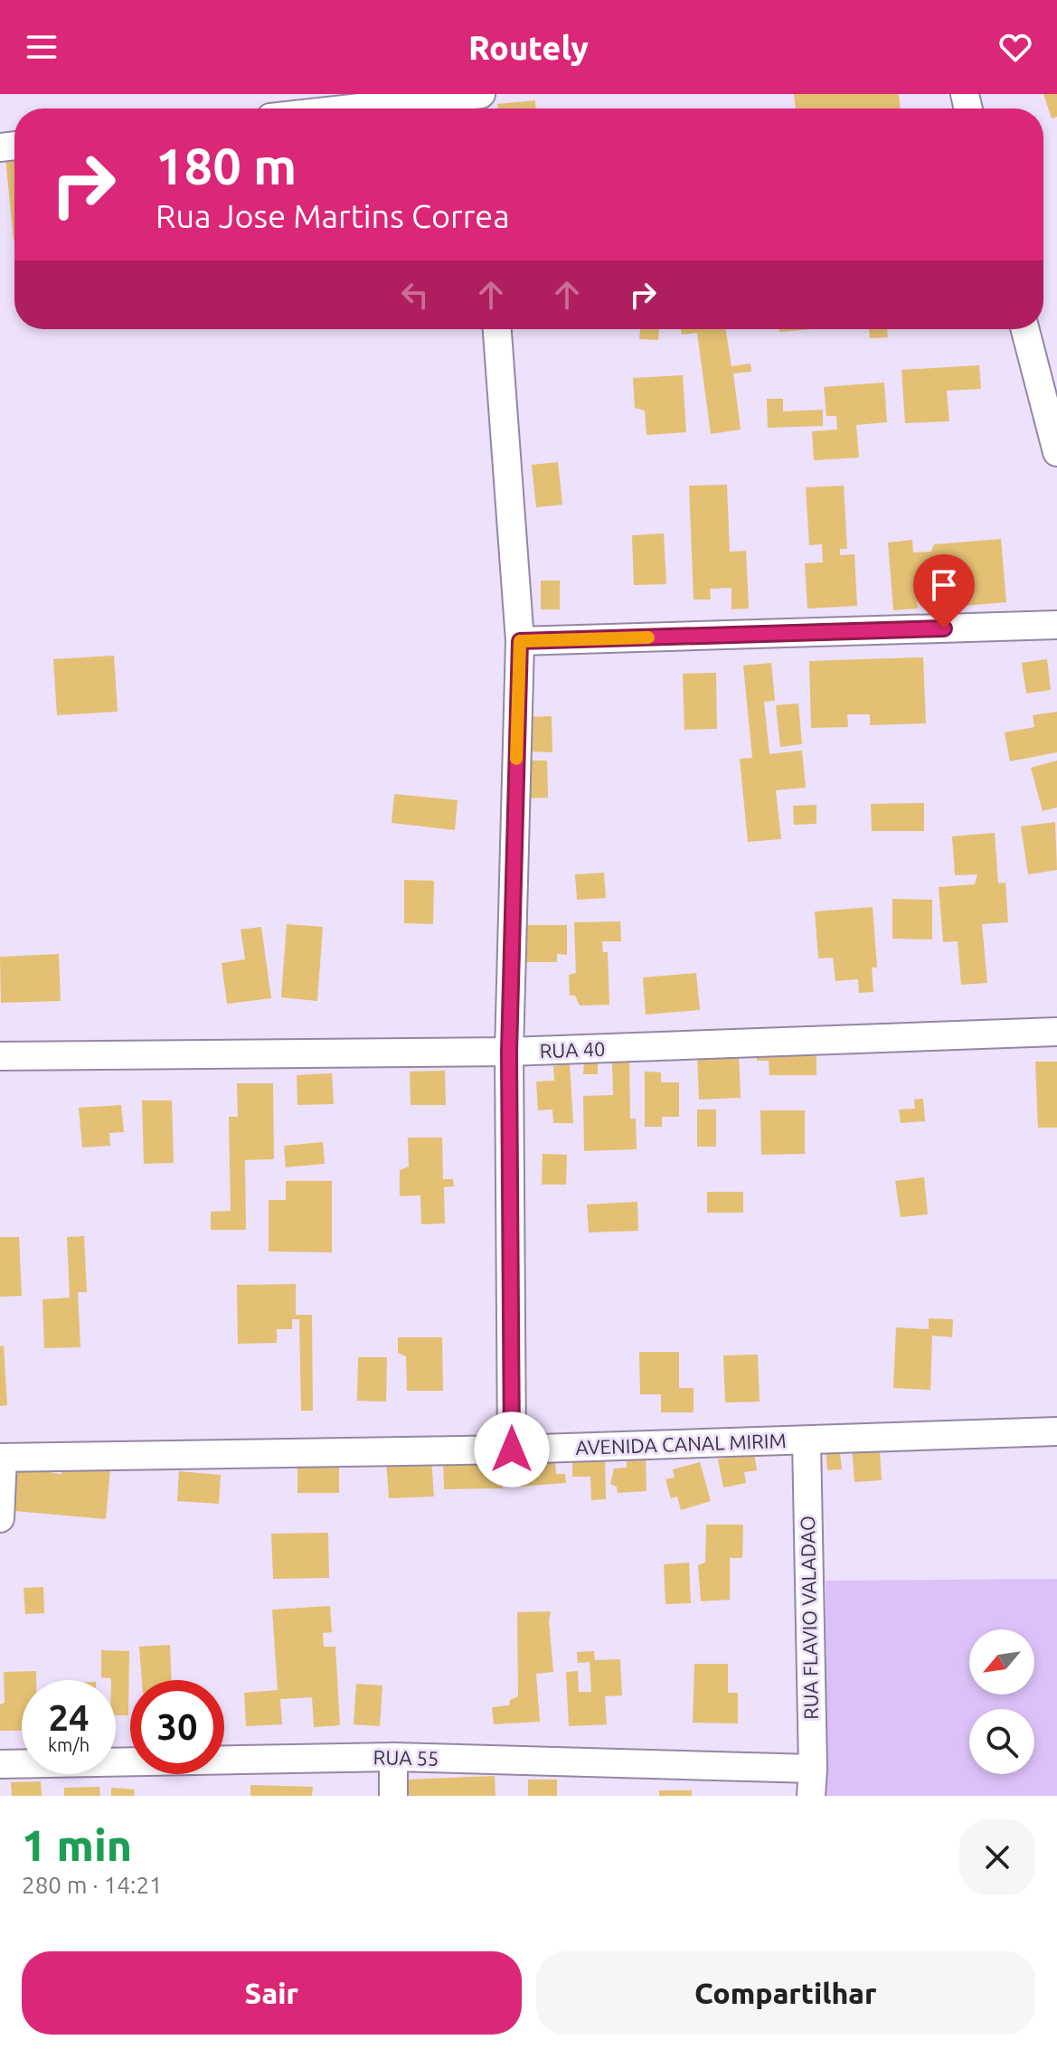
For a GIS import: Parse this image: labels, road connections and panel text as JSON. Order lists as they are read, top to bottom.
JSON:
{
  "streets": {
    "street": [
      "RUA 40",
      "AVENIDA CANAL MIRIM",
      "RUA FLAVIO VALADAO",
      "RUA 55"
    ]
  },
  "crossings": [
    ["AVENIDA CANAL MIRIM", "RUA FLAVIO VALADAO"],
    ["RUA FLAVIO VALADAO", "RUA 55"]
  ],
  "north": "bottom left",
  "page": {
    "header": "Routely",
    "turn": ["180 m", "Rua Jose Martins Correa"],
    "speed": "24 km/h",
    "limit": "30",
    "heading": ["1 min", "280 m · 14:21"],
    "buttons": ["Sair", "Compartilhar"]
  }
}
